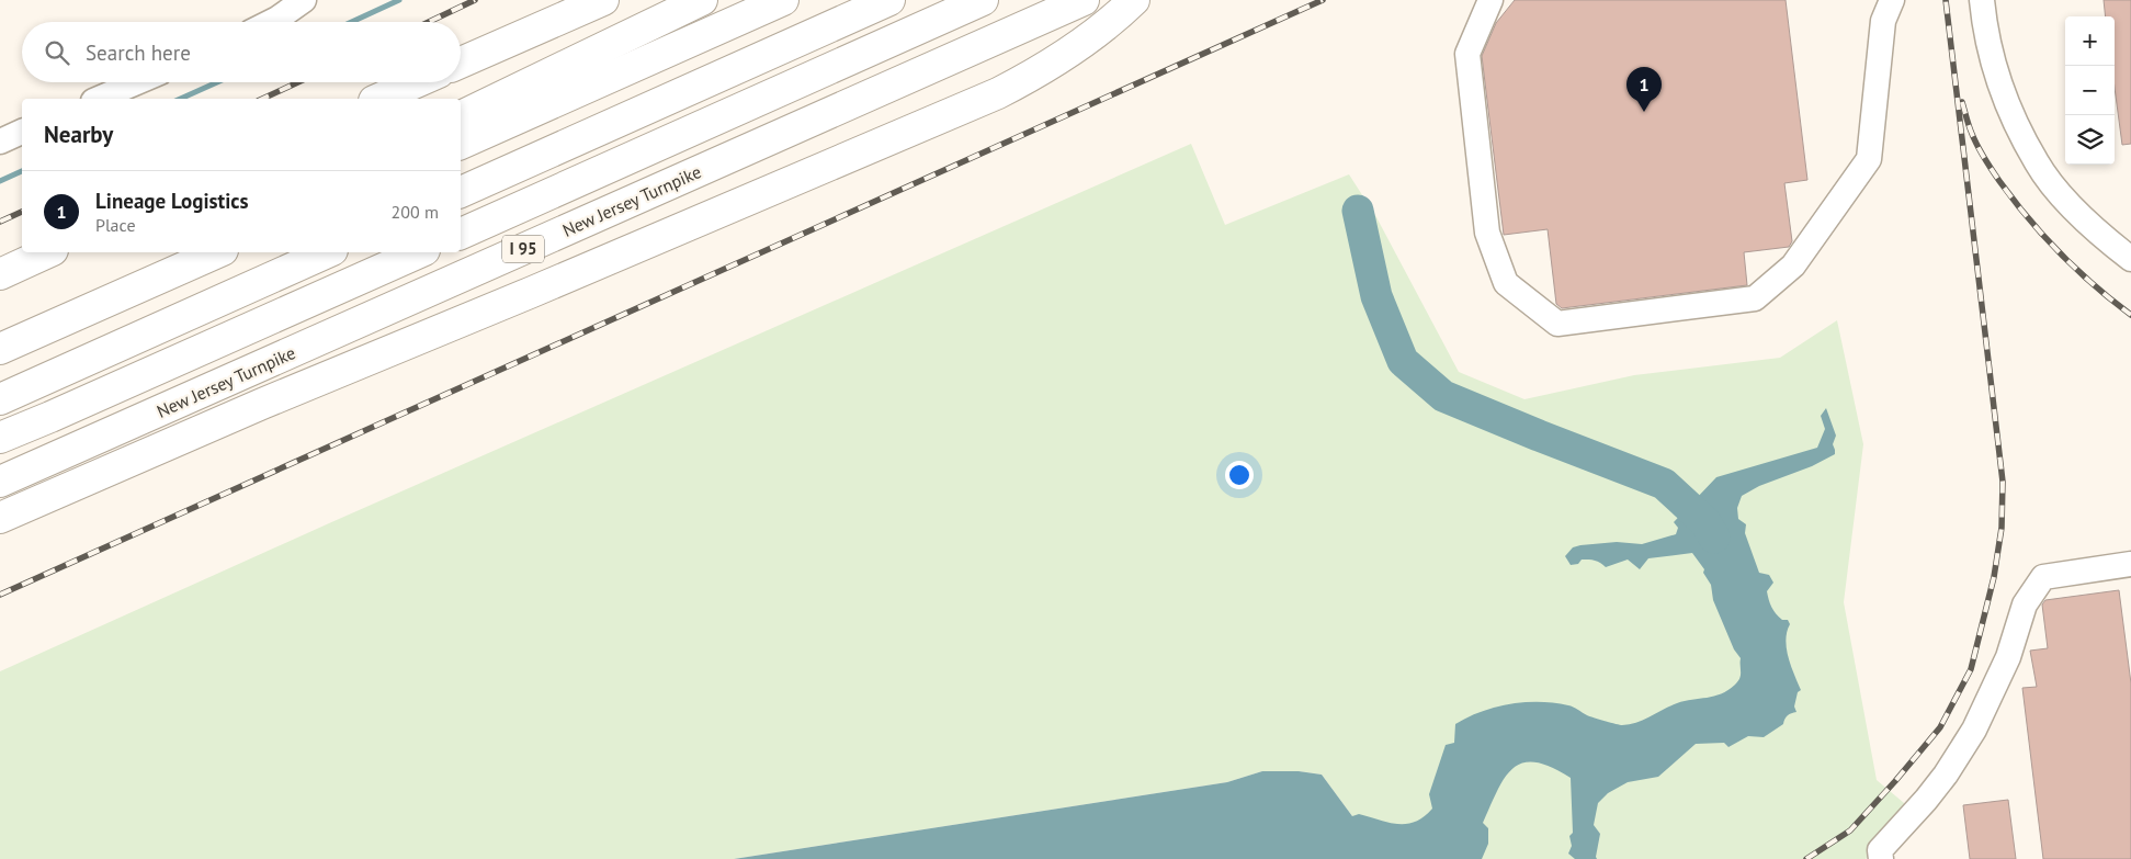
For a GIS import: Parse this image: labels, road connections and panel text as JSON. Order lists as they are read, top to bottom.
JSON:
{
  "streets": {
    "highway": ["New Jersey Turnpike", "I 95"]
  },
  "page": {
    "map_buttons": ["+", "−"],
    "search": "Search here",
    "pins": "1",
    "heading": "Nearby",
    "list": [
      {
        "mark": "1",
        "name": "Lineage Logistics",
        "note": "Place",
        "value": "200 m"
      }
    ]
  }
}
